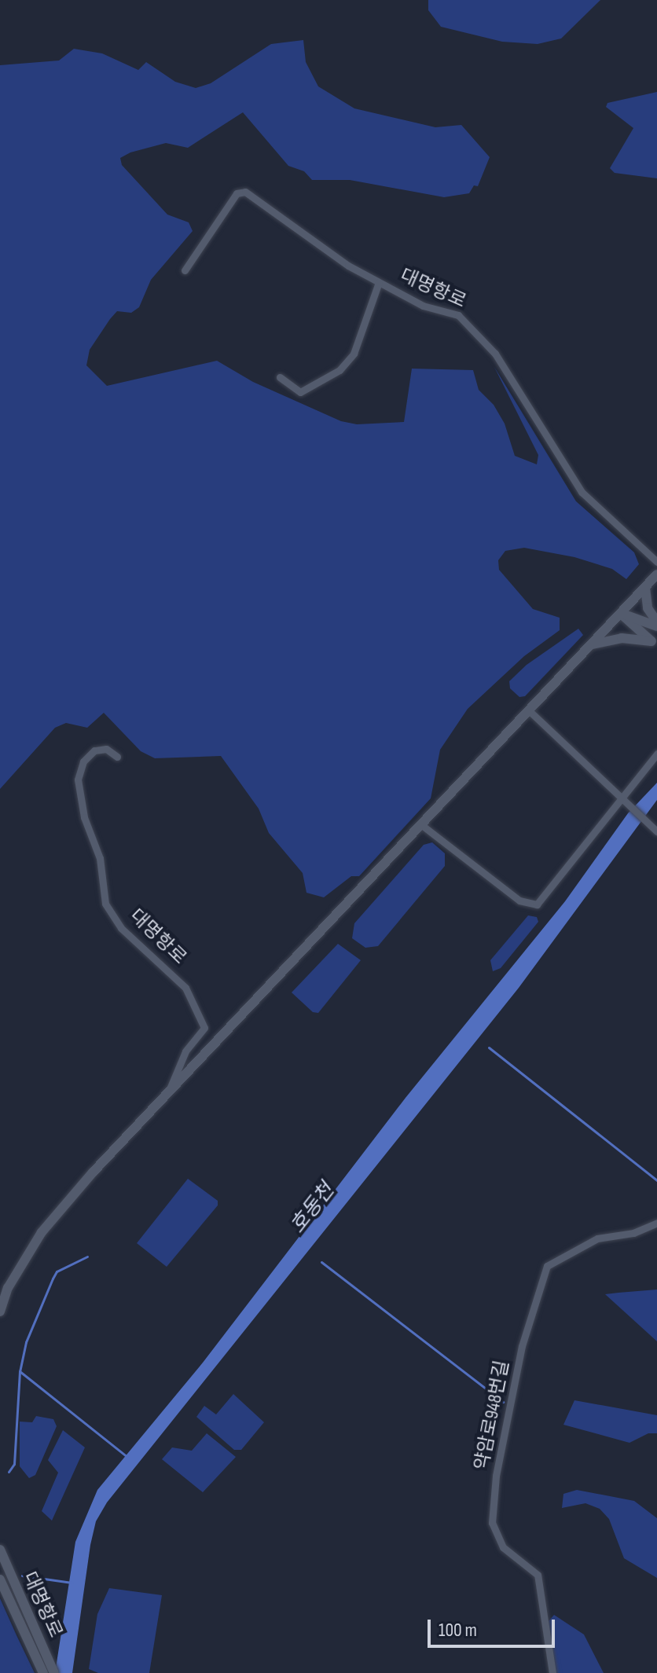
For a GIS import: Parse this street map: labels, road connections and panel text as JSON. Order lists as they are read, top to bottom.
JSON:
{
  "streets": {
    "main road": ["대명항로"],
    "street": ["약암로948번길"]
  },
  "water": ["호동천"],
  "scale_bar": "100 m"
}
